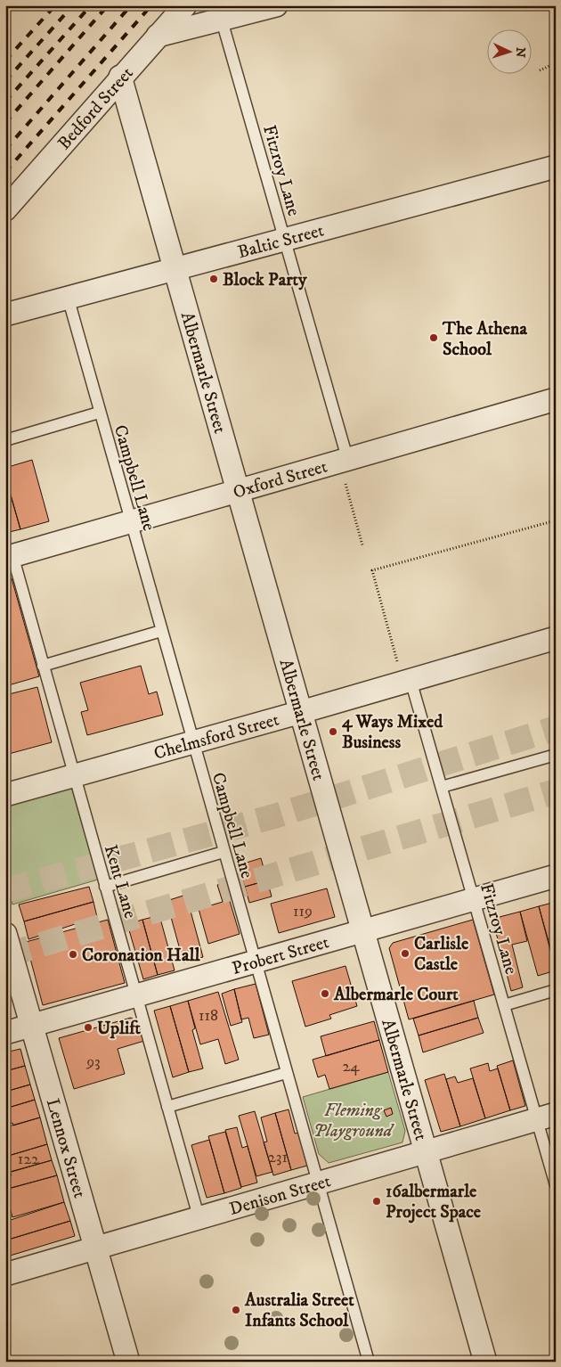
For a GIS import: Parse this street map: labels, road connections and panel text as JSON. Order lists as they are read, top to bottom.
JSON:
{
  "streets": {
    "street": [
      "Bedford Street",
      "Baltic Street",
      "Albermarle Street",
      "Oxford Street",
      "Chelmsford Street",
      "Probert Street",
      "Lennox Street",
      "Denison Street"
    ],
    "lane": ["Fitzroy Lane", "Campbell Lane", "Kent Lane"]
  },
  "crossings": [
    ["Bedford Street", "Albermarle Street"],
    ["Fitzroy Lane", "Baltic Street"],
    ["Fitzroy Lane", "Oxford Street"],
    ["Fitzroy Lane", "Chelmsford Street"],
    ["Fitzroy Lane", "Probert Street"],
    ["Fitzroy Lane", "Denison Street"],
    ["Baltic Street", "Albermarle Street"],
    ["Baltic Street", "Campbell Lane"],
    ["Albermarle Street", "Oxford Street"],
    ["Albermarle Street", "Chelmsford Street"],
    ["Albermarle Street", "Probert Street"],
    ["Albermarle Street", "Denison Street"],
    ["Oxford Street", "Campbell Lane"],
    ["Oxford Street", "Kent Lane"],
    ["Campbell Lane", "Chelmsford Street"],
    ["Campbell Lane", "Probert Street"],
    ["Campbell Lane", "Denison Street"],
    ["Chelmsford Street", "Kent Lane"],
    ["Kent Lane", "Probert Street"],
    ["Kent Lane", "Denison Street"],
    ["Probert Street", "Lennox Street"],
    ["Lennox Street", "Denison Street"]
  ],
  "parks": ["Fleming Playground"],
  "places": [
    "Block Party",
    "The Athena School",
    "4 Ways Mixed Business",
    "Carlisle Castle",
    "Coronation Hall",
    "Albermarle Court",
    "Uplift",
    "16albermarle Project Space",
    "Australia Street Infants School"
  ],
  "house_numbers": [
    "119",
    "118",
    "93",
    "24",
    "231",
    "122"
  ],
  "north": "right"
}
